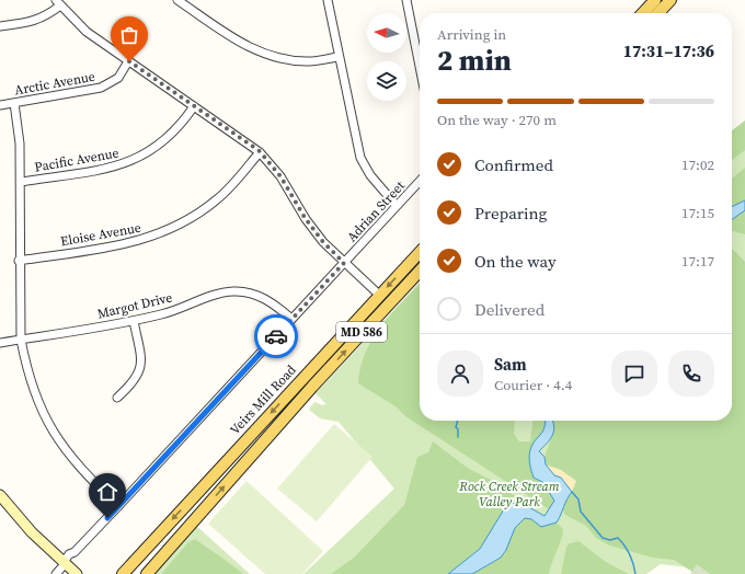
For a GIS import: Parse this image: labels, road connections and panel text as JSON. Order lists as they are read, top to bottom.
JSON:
{
  "streets": {
    "main road": ["MD 586", "Veirs Mill Road"],
    "street": [
      "Arctic Avenue",
      "Pacific Avenue",
      "Adrian Street",
      "Eloise Avenue",
      "Margot Drive"
    ]
  },
  "crossings": [
    ["Adrian Street", "Margot Drive"]
  ],
  "parks": ["Rock Creek Stream Valley Park"],
  "north": "left",
  "page": {
    "heading": ["2 min", "Arriving in", "17:31–17:36"],
    "panel": ["Sam", "Courier · 4.4"],
    "bar": "On the way · 270 m",
    "list": [
      ["Confirmed", "17:02"],
      ["Preparing", "17:15"],
      ["On the way", "17:17"],
      "Delivered"
    ]
  }
}
